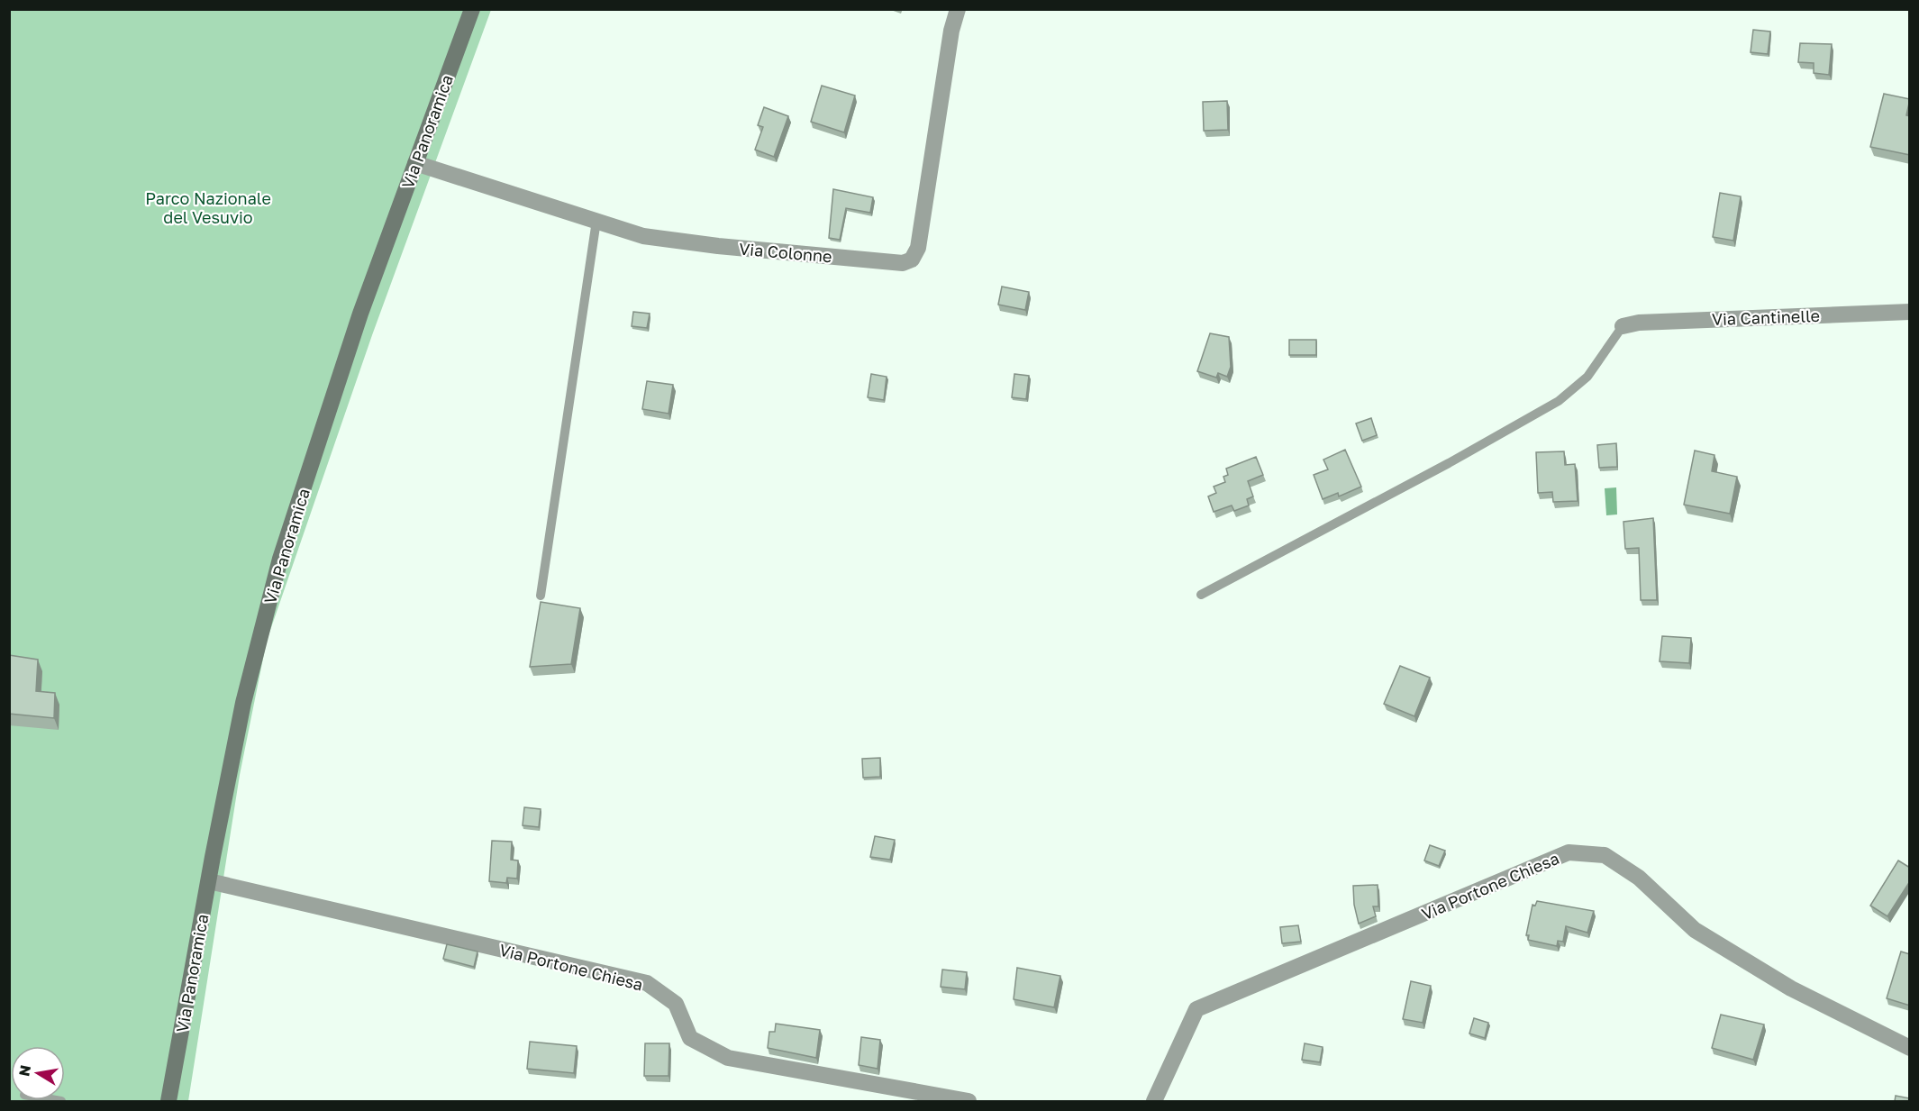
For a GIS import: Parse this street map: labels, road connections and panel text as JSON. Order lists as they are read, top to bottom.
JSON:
{
  "streets": {
    "street": [
      "Via Panoramica",
      "Via Colonne",
      "Via Cantinelle",
      "Via Portone Chiesa"
    ]
  },
  "crossings": [
    ["Via Panoramica", "Via Colonne"],
    ["Via Panoramica", "Via Portone Chiesa"]
  ],
  "parks": ["Parco Nazionale del Vesuvio"],
  "north": "left"
}
